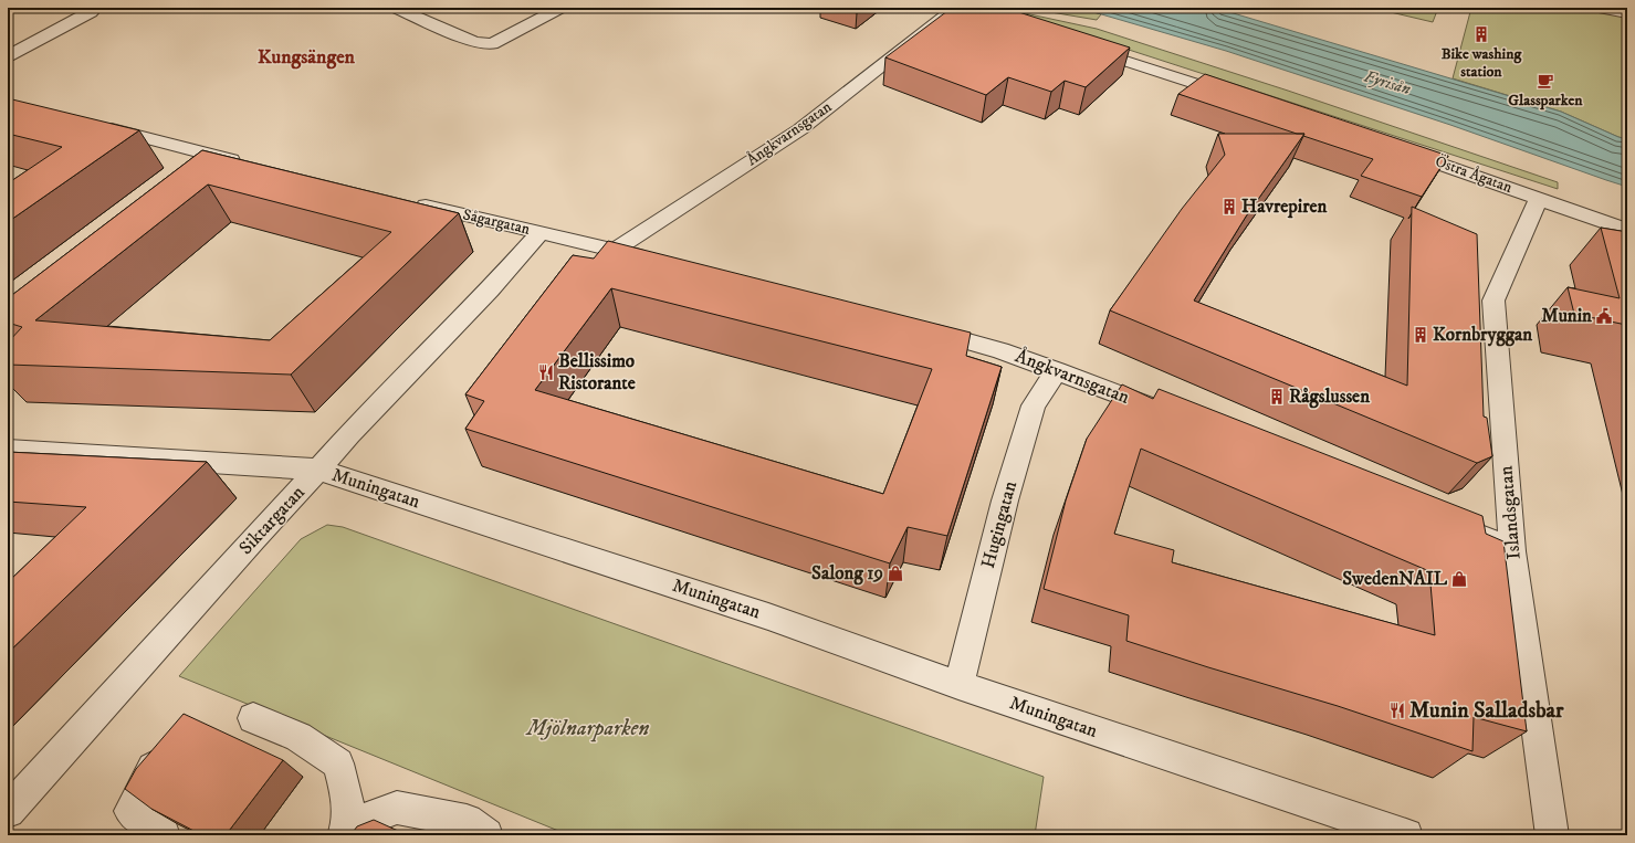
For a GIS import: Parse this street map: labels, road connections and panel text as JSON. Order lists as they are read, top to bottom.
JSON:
{
  "streets": {
    "street": [
      "Ångkvarnsgatan",
      "Östra Ågatan",
      "Sågargatan",
      "Muningatan",
      "Islandsgatan",
      "Siktargatan",
      "Hugingatan"
    ]
  },
  "crossings": [
    ["Ångkvarnsgatan", "Hugingatan"],
    ["Östra Ågatan", "Islandsgatan"],
    ["Sågargatan", "Siktargatan"],
    ["Muningatan", "Siktargatan"],
    ["Muningatan", "Hugingatan"]
  ],
  "districts": ["Kungsängen"],
  "water": ["Fyrisån"],
  "parks": ["Mjölnarparken"],
  "places": {
    "building": [
      "Bike washing station",
      "Havrepiren",
      "Kornbryggan",
      "Rågslussen"
    ],
    "cafe": ["Glassparken"],
    "public building": ["Munin"],
    "restaurant": ["Bellissimo Ristorante", "Munin Salladsbar"],
    "shop": ["Salong 19", "SwedenNAIL"]
  }
}
